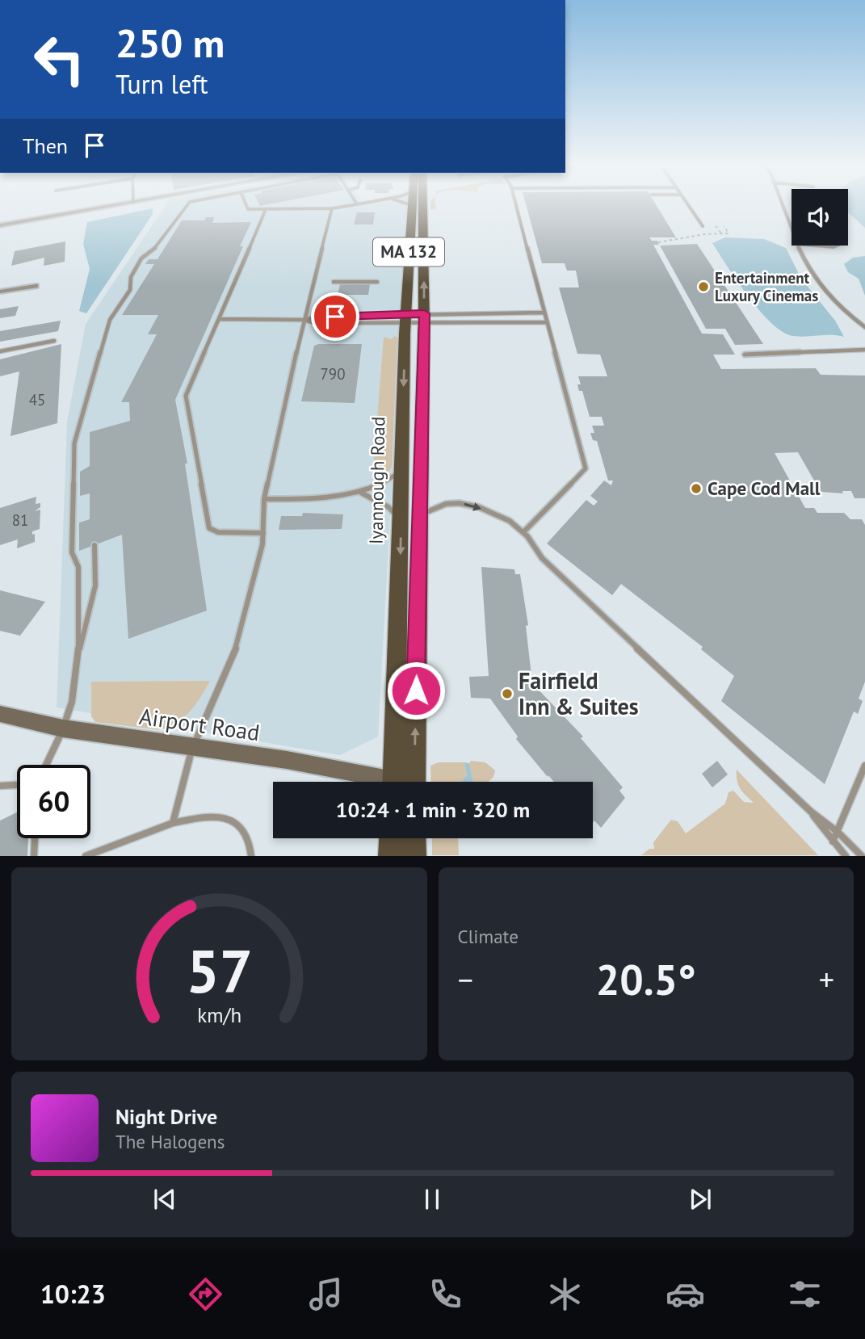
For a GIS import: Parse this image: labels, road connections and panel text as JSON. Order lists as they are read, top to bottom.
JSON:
{
  "streets": {
    "main road": ["MA 132", "Iyannough Road"],
    "street": ["Airport Road"]
  },
  "places": ["Entertainment Luxury Cinemas", "Cape Cod Mall", "Fairfield Inn & Suites"],
  "house_numbers": ["790", "45", "81"],
  "page": {
    "turn": ["250 m", "Turn left"],
    "then": "Then",
    "limit": "60",
    "trip": "10:24 · 1 min · 320 m",
    "tile": "Climate",
    "heat": ["−", "20.5°", "+"],
    "song": ["Night Drive", "The Halogens"],
    "tabs": "10:23",
    "gauge": ["57", "km/h"]
  }
}
